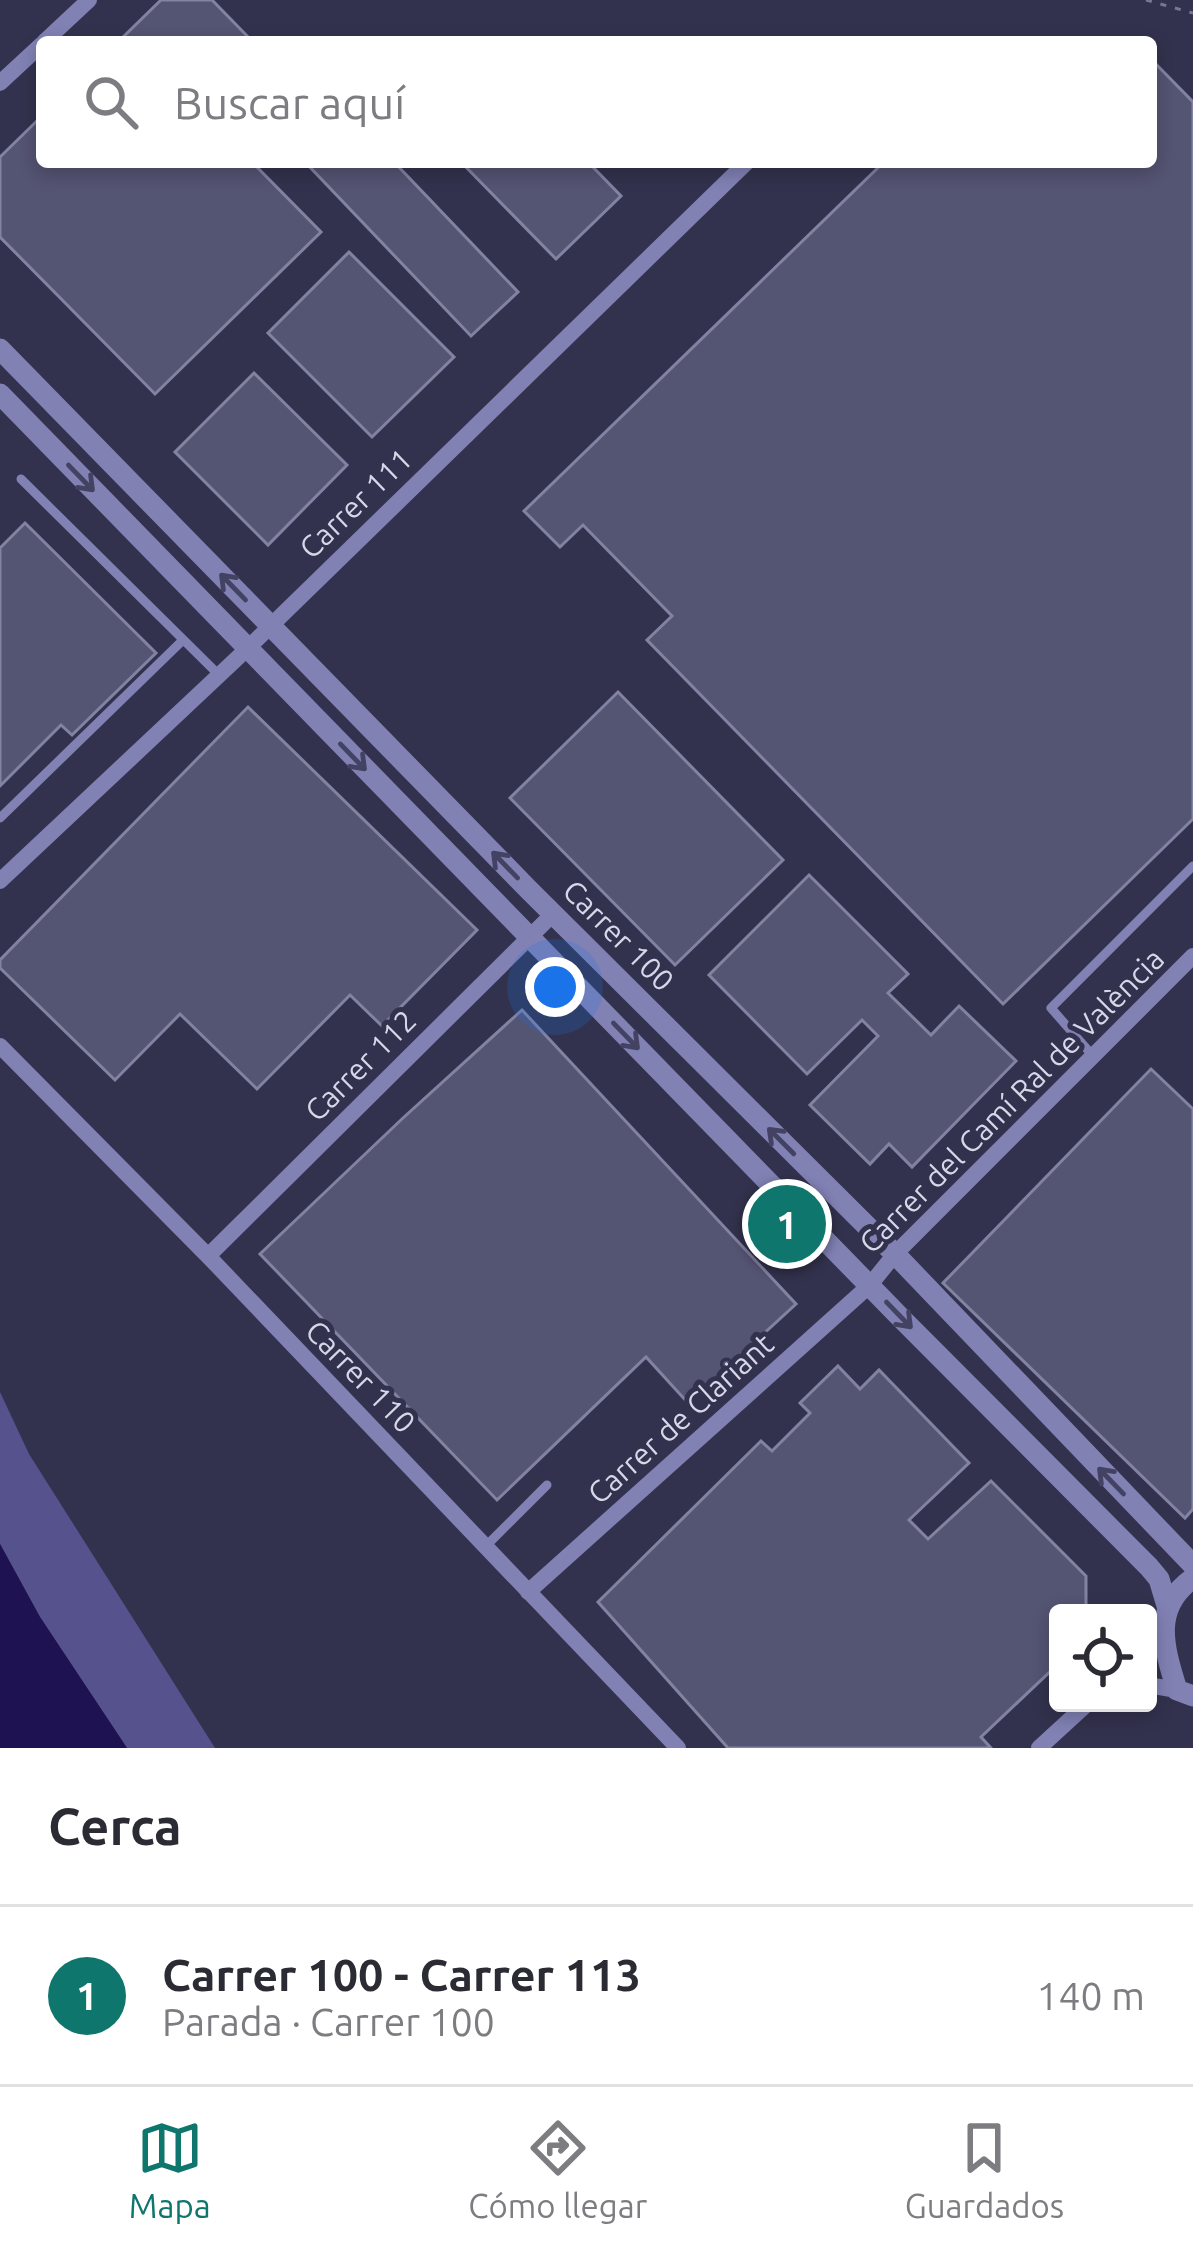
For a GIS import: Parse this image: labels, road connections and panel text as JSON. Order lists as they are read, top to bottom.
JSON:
{
  "streets": {
    "street": [
      "Carrer 111",
      "Carrer 100",
      "Carrer 112",
      "Carrer del Camí Ral de València",
      "Carrer 110",
      "Carrer de Clariant"
    ]
  },
  "crossings": [
    ["Carrer 111", "Carrer 100"],
    ["Carrer 100", "Carrer 112"],
    ["Carrer 100", "Carrer del Camí Ral de València"],
    ["Carrer 112", "Carrer 110"],
    ["Carrer del Camí Ral de València", "Carrer de Clariant"],
    ["Carrer 110", "Carrer de Clariant"]
  ],
  "page": {
    "search": "Buscar aquí",
    "pins": "1",
    "heading": "Cerca",
    "list": [
      {
        "mark": "1",
        "name": "Carrer 100 - Carrer 113",
        "note": "Parada · Carrer 100",
        "value": "140 m"
      }
    ],
    "nav": ["Mapa", "Cómo llegar", "Guardados"]
  }
}
